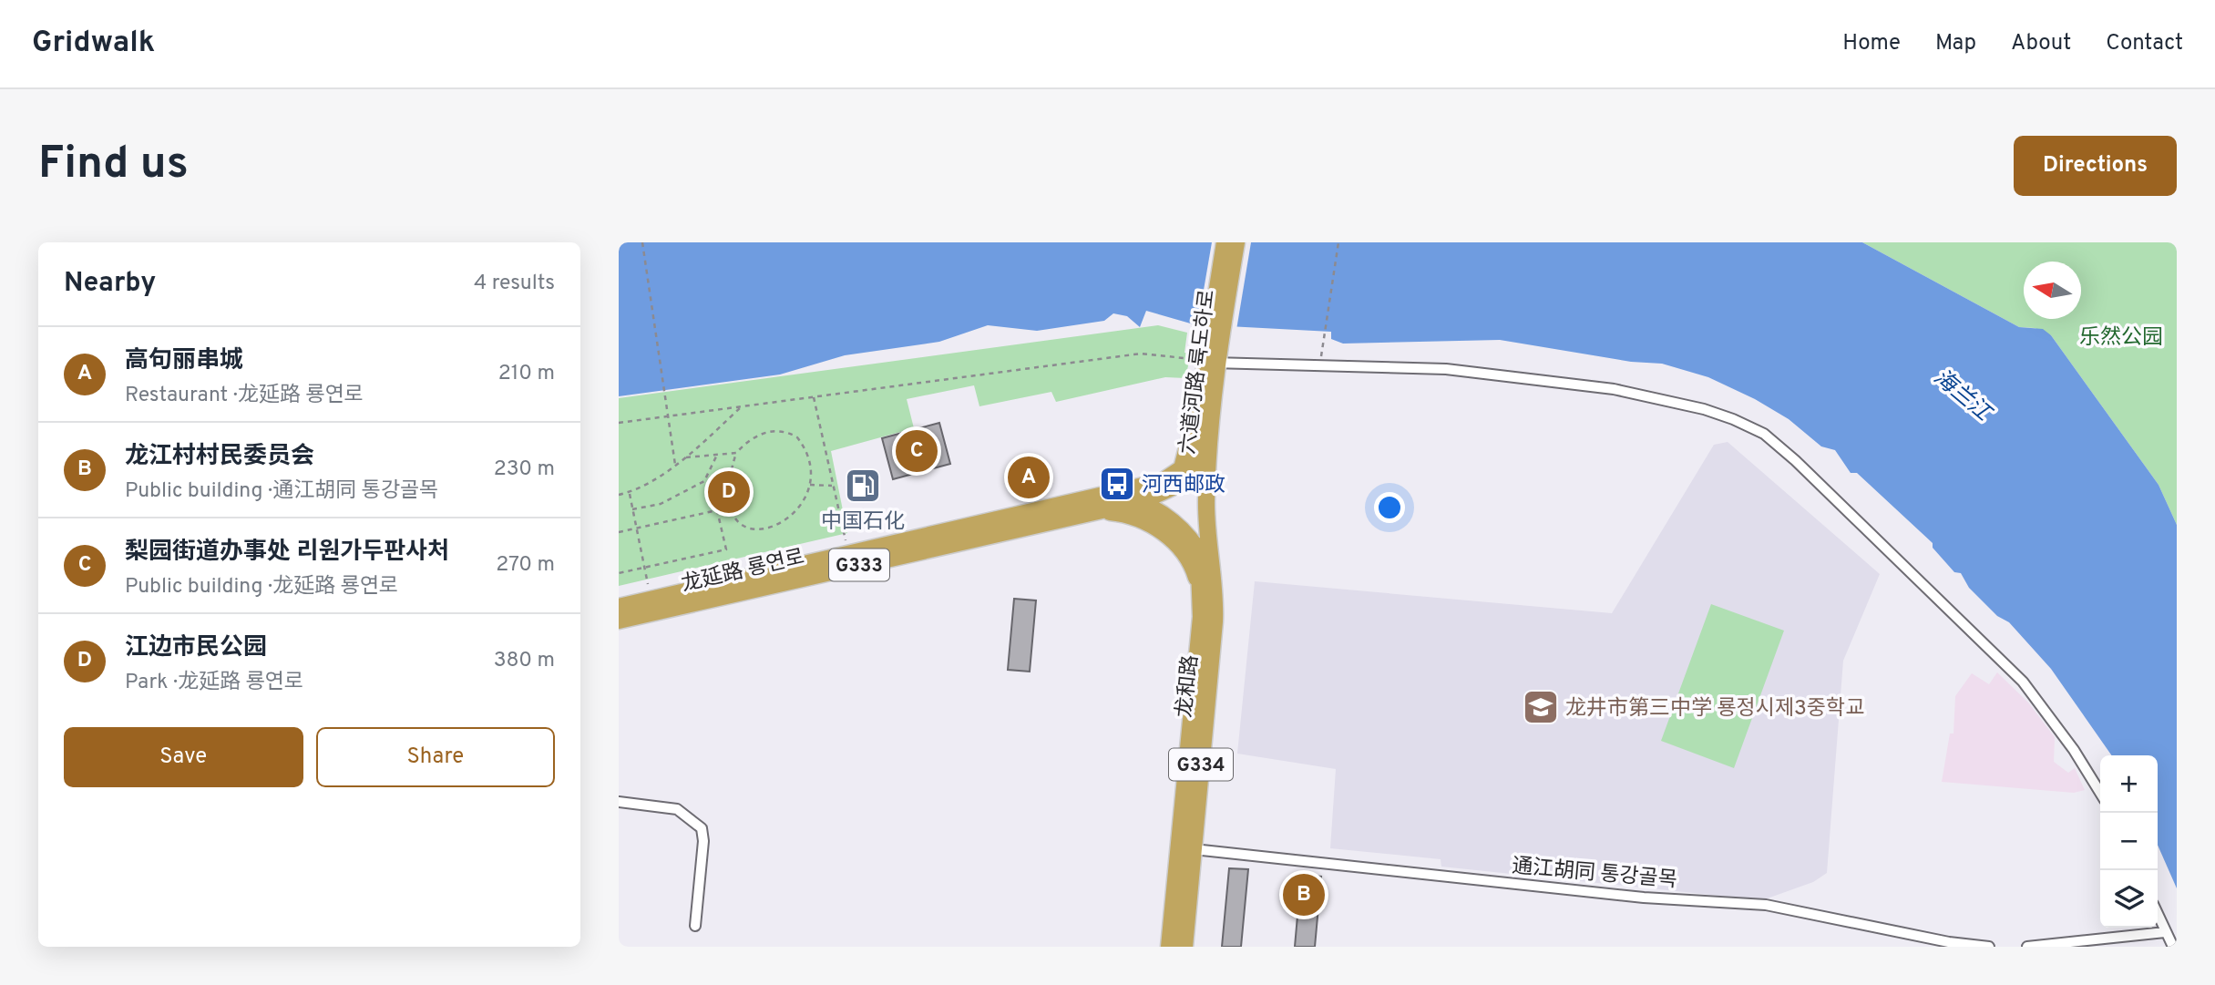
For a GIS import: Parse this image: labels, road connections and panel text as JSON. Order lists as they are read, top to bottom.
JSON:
{
  "streets": {
    "highway": [
      "六道河路 륙도하로",
      "G333",
      "龙延路 룡연로",
      "龙和路",
      "G334"
    ],
    "street": ["通江胡同 통강골목"]
  },
  "crossings": [
    ["六道河路 륙도하로", "龙延路 룡연로"],
    ["六道河路 륙도하로", "龙和路"],
    ["龙延路 룡연로", "龙和路"],
    ["龙和路", "通江胡同 통강골목"]
  ],
  "water": ["海兰江"],
  "parks": ["乐然公园"],
  "places": {
    "bus stop": ["河西邮政"],
    "fuel station": ["中国石化"],
    "school or university": ["龙井市第三中学 룡정시제3중학교"]
  },
  "north": "left",
  "page": {
    "header": "Gridwalk",
    "nav": [
      "Home",
      "Map",
      "About",
      "Contact"
    ],
    "buttons": [
      "Directions",
      ["Save", "Share"]
    ],
    "title": "Find us",
    "heading": ["Nearby", "4 results"],
    "list": [
      {
        "mark": "A",
        "name": "高句丽串城",
        "note": "Restaurant · 龙延路 룡연로",
        "value": "210 m"
      },
      {
        "mark": "B",
        "name": "龙江村村民委员会",
        "note": "Public building · 通江胡同 통강골목",
        "value": "230 m"
      },
      {
        "mark": "C",
        "name": "梨园街道办事处 리원가두판사처",
        "note": "Public building · 龙延路 룡연로",
        "value": "270 m"
      },
      {
        "mark": "D",
        "name": "江边市民公园",
        "note": "Park · 龙延路 룡연로",
        "value": "380 m"
      }
    ],
    "pins": [
      "C",
      "A",
      "D",
      "B"
    ],
    "map_buttons": ["+", "−"]
  }
}
